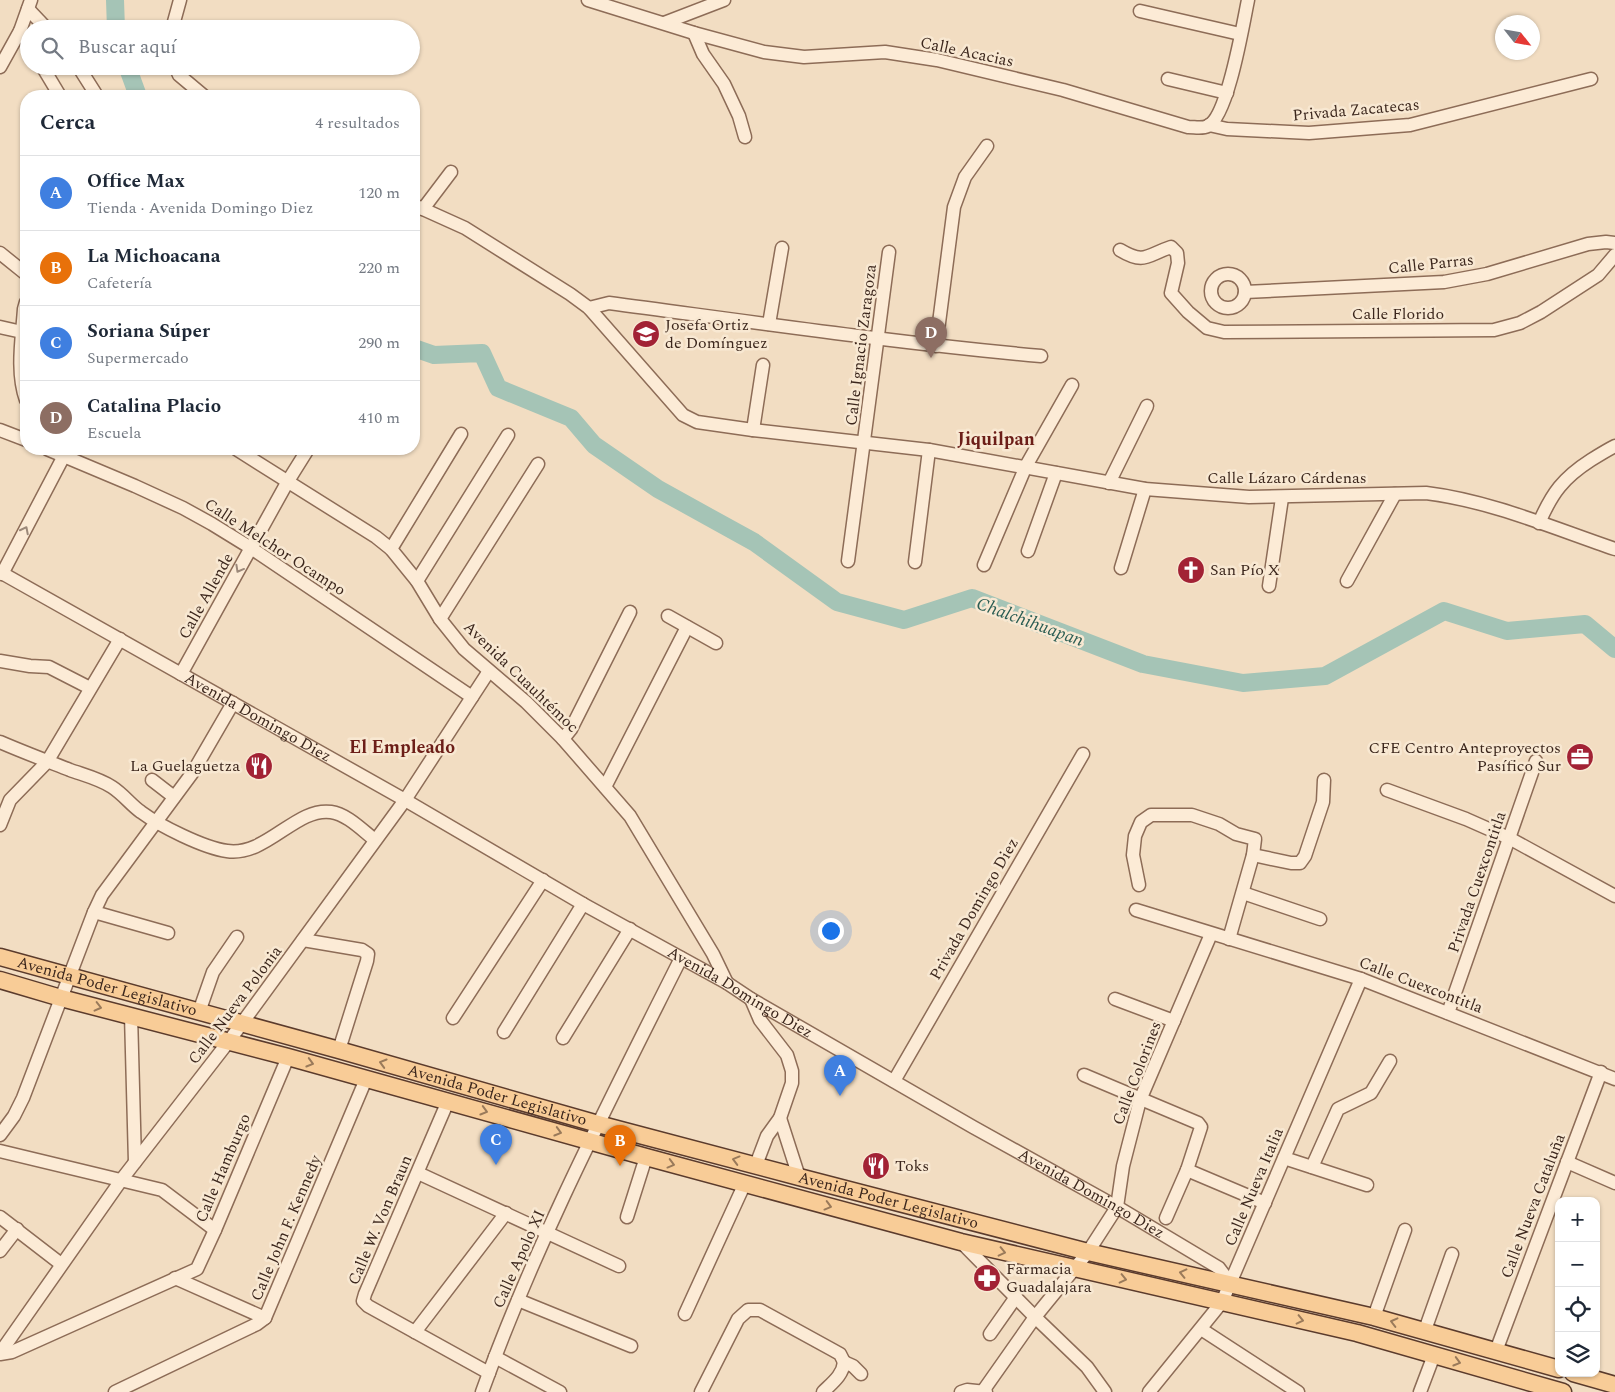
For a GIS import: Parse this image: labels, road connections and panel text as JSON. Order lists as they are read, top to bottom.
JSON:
{
  "streets": {
    "main road": ["Avenida Poder Legislativo"],
    "street": [
      "Calle Acacias",
      "Privada Zacatecas",
      "Calle Parras",
      "Calle Florido",
      "Calle Ignacio Zaragoza",
      "Calle Lázaro Cárdenas",
      "Calle Melchor Ocampo",
      "Calle Allende",
      "Avenida Cuauhtémoc",
      "Avenida Domingo Diez",
      "Privada Cuexcontitla",
      "Privada Domingo Diez",
      "Calle Cuexcontitla",
      "Calle Nueva Polonia",
      "Calle Colorines",
      "Calle Hamburgo",
      "Calle Nueva Italia",
      "Calle Nueva Cataluña",
      "Calle W. Von Braun",
      "Calle John F. Kennedy",
      "Calle Apolo XI"
    ]
  },
  "crossings": [
    ["Calle Acacias", "Privada Zacatecas"],
    ["Calle Ignacio Zaragoza", "Calle Lázaro Cárdenas"],
    ["Calle Melchor Ocampo", "Calle Allende"],
    ["Calle Melchor Ocampo", "Calle Nueva Polonia"],
    ["Calle Allende", "Avenida Cuauhtémoc"],
    ["Calle Allende", "Avenida Domingo Diez"],
    ["Avenida Cuauhtémoc", "Avenida Domingo Diez"],
    ["Avenida Cuauhtémoc", "Calle Nueva Polonia"],
    ["Avenida Domingo Diez", "Privada Domingo Diez"],
    ["Avenida Domingo Diez", "Avenida Poder Legislativo"],
    ["Avenida Domingo Diez", "Calle Nueva Polonia"],
    ["Avenida Domingo Diez", "Calle Colorines"],
    ["Avenida Domingo Diez", "Calle Nueva Italia"],
    ["Avenida Domingo Diez", "Calle Apolo XI"],
    ["Privada Cuexcontitla", "Calle Cuexcontitla"],
    ["Calle Cuexcontitla", "Calle Colorines"],
    ["Calle Cuexcontitla", "Calle Nueva Italia"],
    ["Calle Cuexcontitla", "Calle Nueva Cataluña"],
    ["Avenida Poder Legislativo", "Calle Nueva Polonia"],
    ["Avenida Poder Legislativo", "Calle Colorines"],
    ["Avenida Poder Legislativo", "Calle Hamburgo"],
    ["Avenida Poder Legislativo", "Calle Nueva Italia"],
    ["Avenida Poder Legislativo", "Calle W. Von Braun"],
    ["Avenida Poder Legislativo", "Calle John F. Kennedy"],
    ["Avenida Poder Legislativo", "Calle Apolo XI"],
    ["Calle Nueva Polonia", "Calle Hamburgo"],
    ["Calle W. Von Braun", "Calle Apolo XI"]
  ],
  "one_way": ["Calle Allende"],
  "districts": ["Jiquilpan", "El Empleado"],
  "water": ["Chalchihuapan"],
  "places": {
    "school or university": ["Josefa Ortiz de Domínguez"],
    "church": ["San Pío X"],
    "office": ["CFE Centro Anteproyectos Pasífico Sur"],
    "restaurant": ["La Guelaguetza", "Toks"],
    "pharmacy": ["Farmacia Guadalajara"]
  },
  "north": "bottom right",
  "page": {
    "search": "Buscar aquí",
    "heading": ["Cerca", "4 resultados"],
    "list": [
      {
        "mark": "A",
        "name": "Office Max",
        "note": "Tienda · Avenida Domingo Diez",
        "value": "120 m"
      },
      {
        "mark": "B",
        "name": "La Michoacana",
        "note": "Cafetería",
        "value": "220 m"
      },
      {
        "mark": "C",
        "name": "Soriana Súper",
        "note": "Supermercado",
        "value": "290 m"
      },
      {
        "mark": "D",
        "name": "Catalina Placio",
        "note": "Escuela",
        "value": "410 m"
      }
    ],
    "pins": [
      "D",
      "A",
      "C",
      "B"
    ],
    "map_buttons": ["+", "−"]
  }
}
